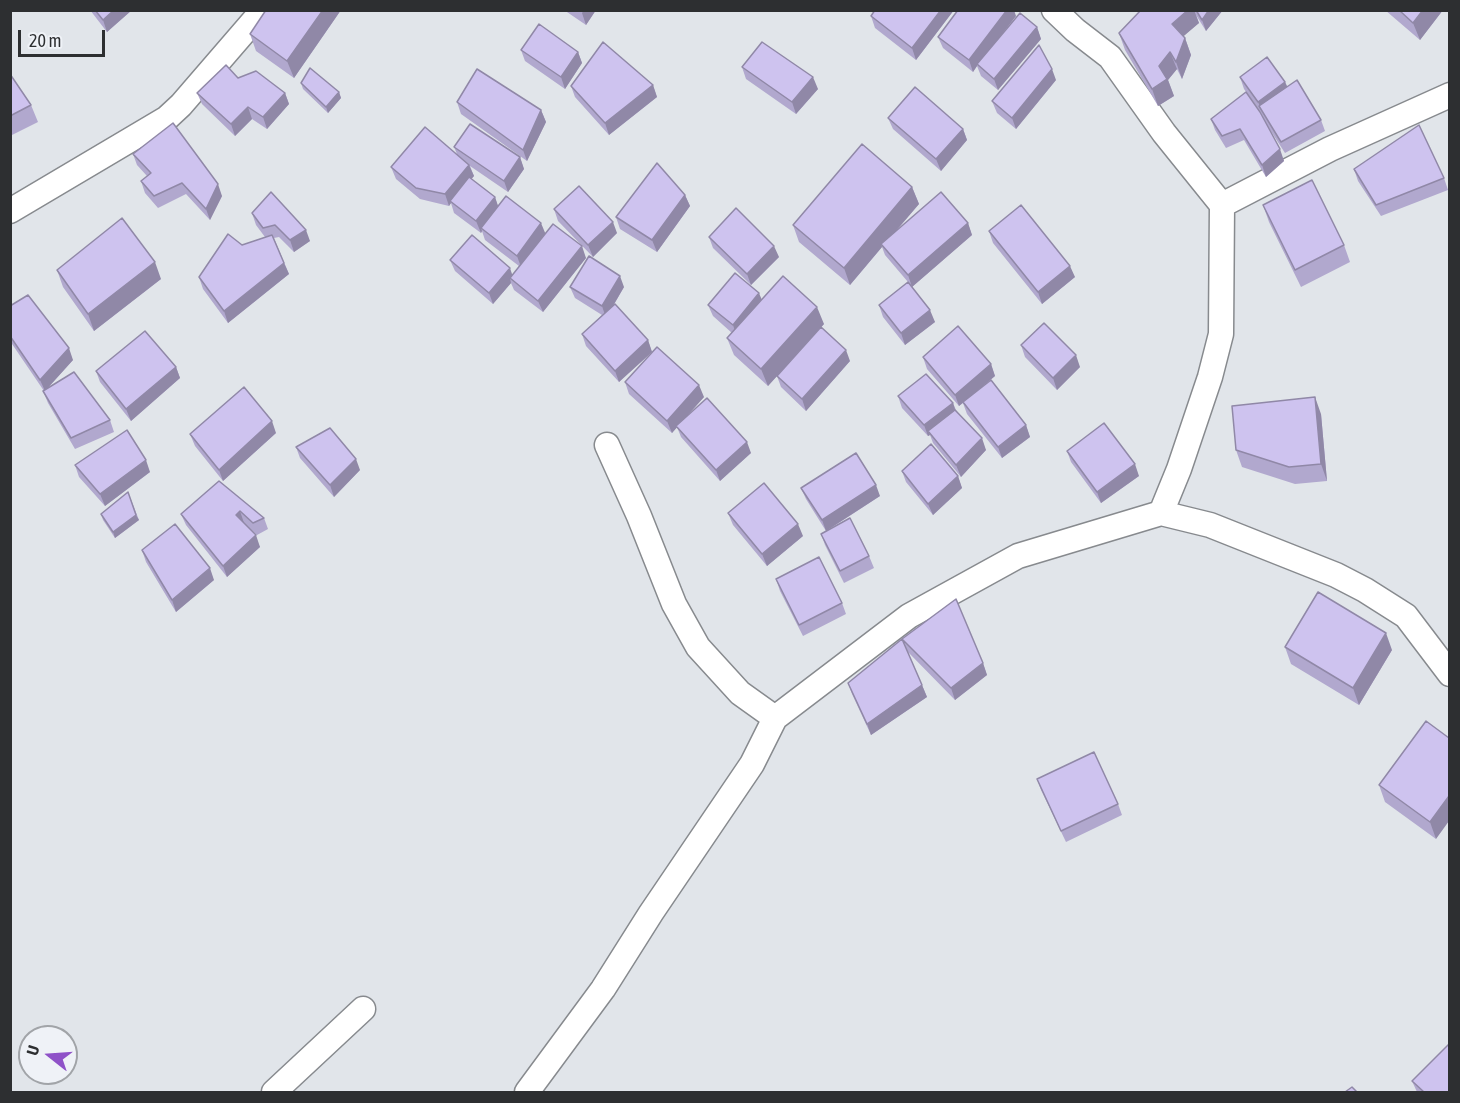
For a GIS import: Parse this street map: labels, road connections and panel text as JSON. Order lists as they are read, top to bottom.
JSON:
{
  "scale_bar": "20 m",
  "north": "left"
}
